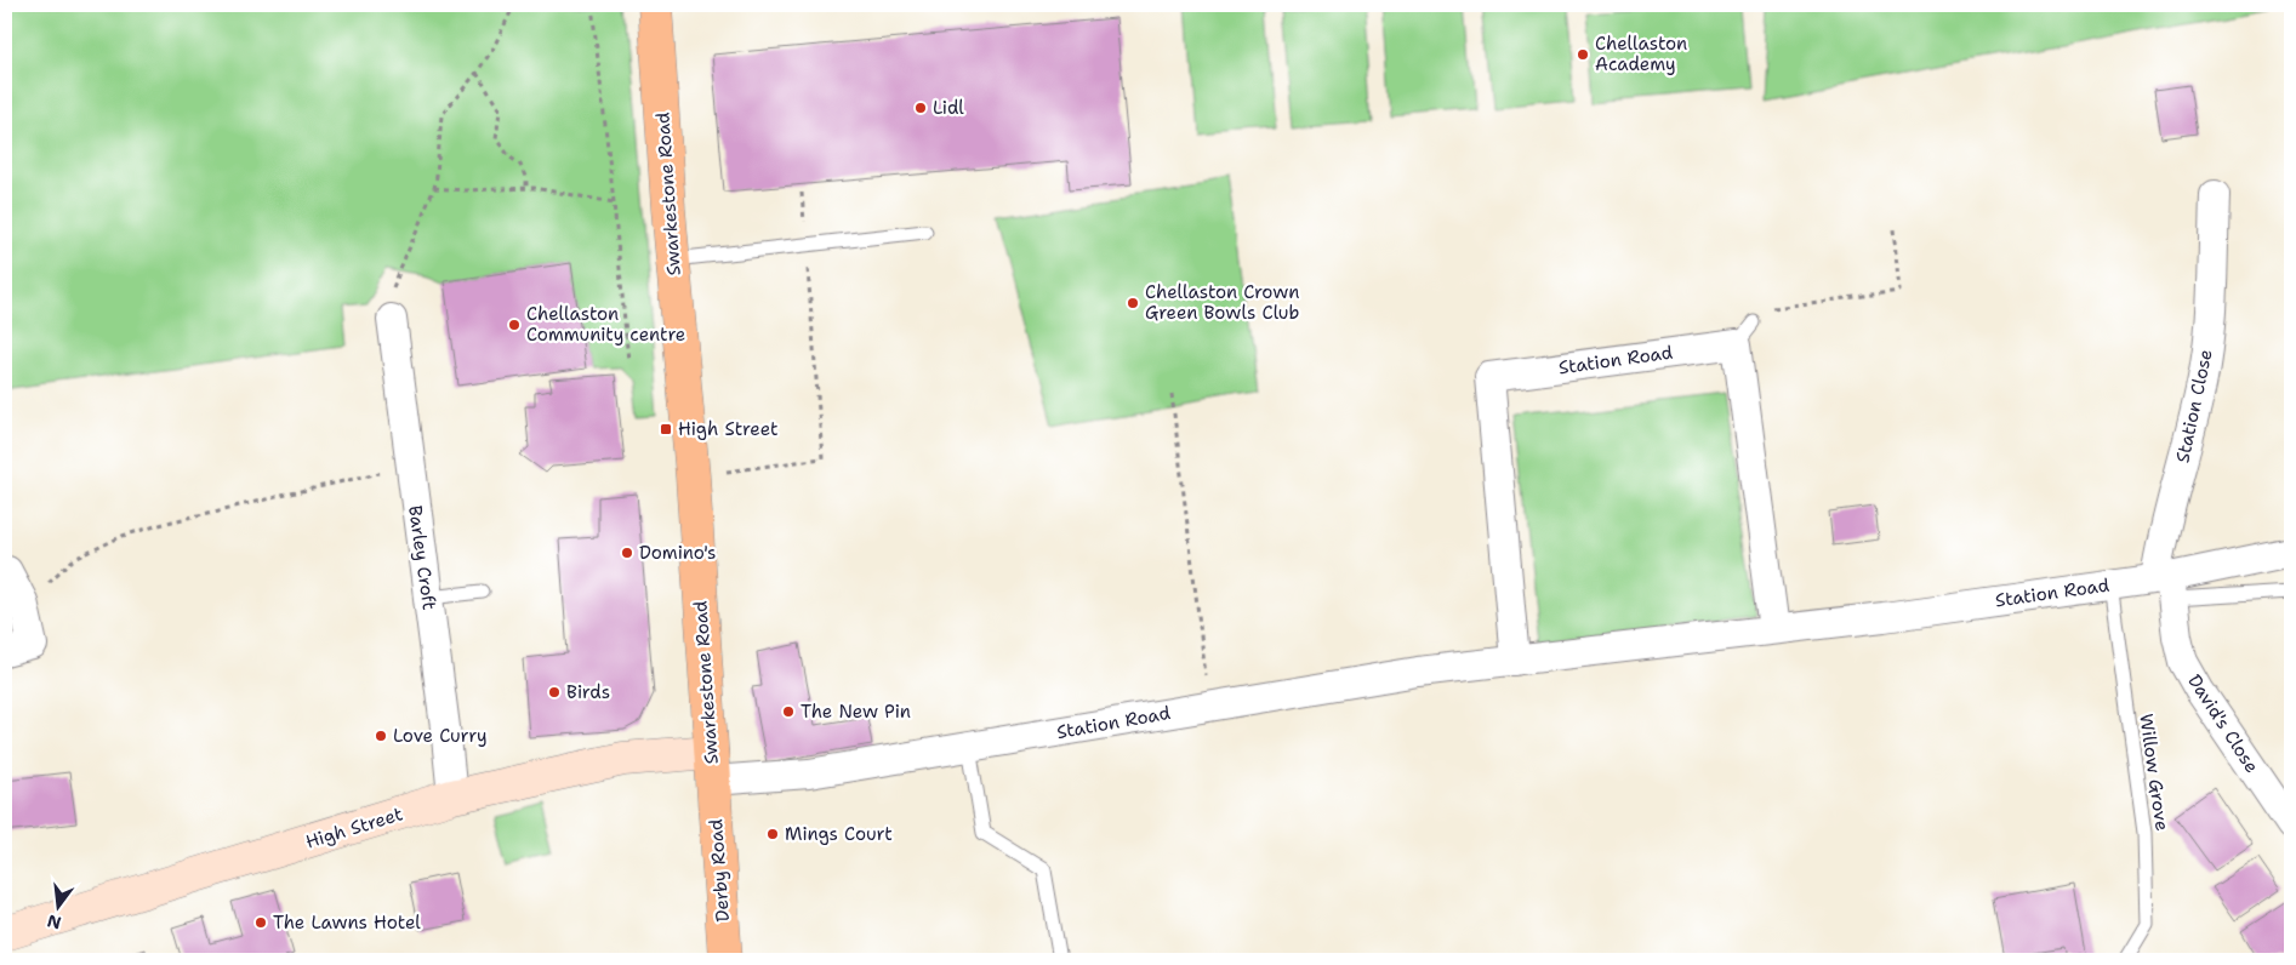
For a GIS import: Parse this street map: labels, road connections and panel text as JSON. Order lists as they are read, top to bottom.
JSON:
{
  "streets": {
    "main road": ["Swarkestone Road", "Derby Road"],
    "street": [
      "Station Road",
      "Station Close",
      "Barley Croft",
      "David's Close",
      "High Street"
    ],
    "lane": ["Willow Grove"]
  },
  "crossings": [
    ["Swarkestone Road", "Station Road"],
    ["Swarkestone Road", "High Street"],
    ["Swarkestone Road", "Derby Road"],
    ["Station Road", "Station Close"],
    ["Station Road", "David's Close"],
    ["Station Road", "Willow Grove"],
    ["Station Road", "High Street"],
    ["Station Road", "Derby Road"],
    ["Station Close", "David's Close"],
    ["Barley Croft", "High Street"],
    ["High Street", "Derby Road"]
  ],
  "places": {
    "other": [
      "Chellaston Academy",
      "Lidl",
      "Chellaston Crown Green Bowls Club",
      "Chellaston Community centre",
      "Domino's",
      "Birds",
      "The New Pin",
      "Love Curry",
      "Mings Court",
      "The Lawns Hotel"
    ],
    "transit": ["High Street"]
  },
  "north": "bottom"
}
